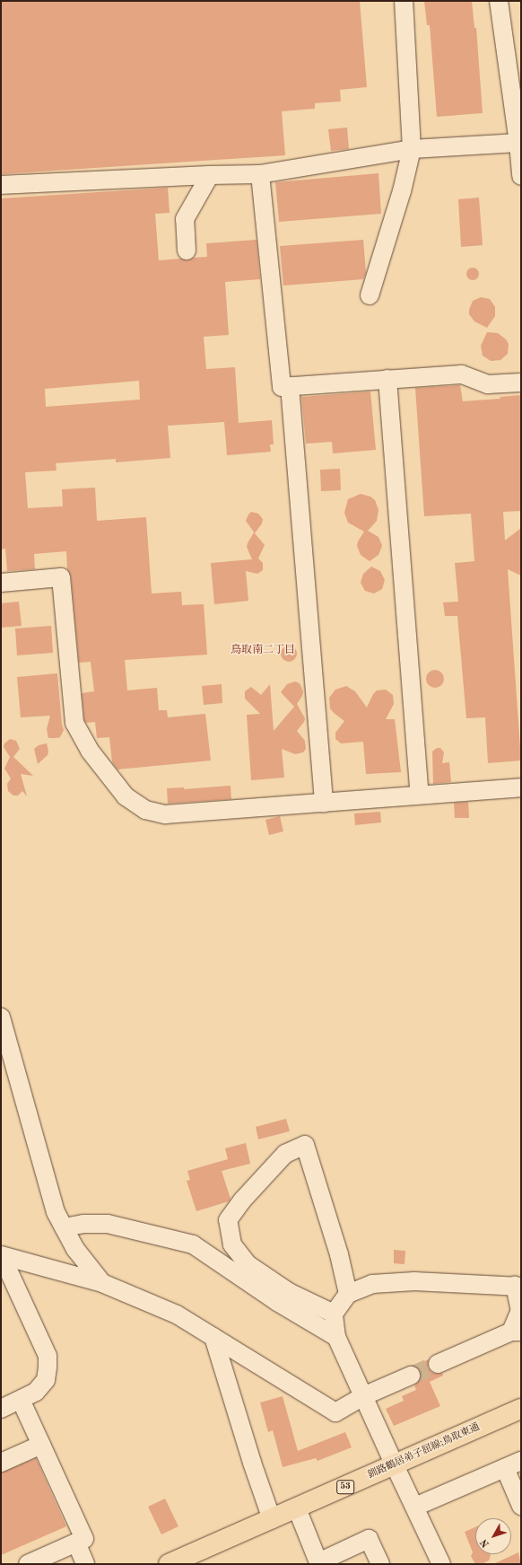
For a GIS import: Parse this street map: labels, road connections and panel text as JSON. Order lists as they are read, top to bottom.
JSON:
{
  "streets": {
    "main road": ["釧路鶴居弟子屈線;鳥取東通", "53"]
  },
  "districts": ["鳥取南二丁目"],
  "north": "bottom left"
}
